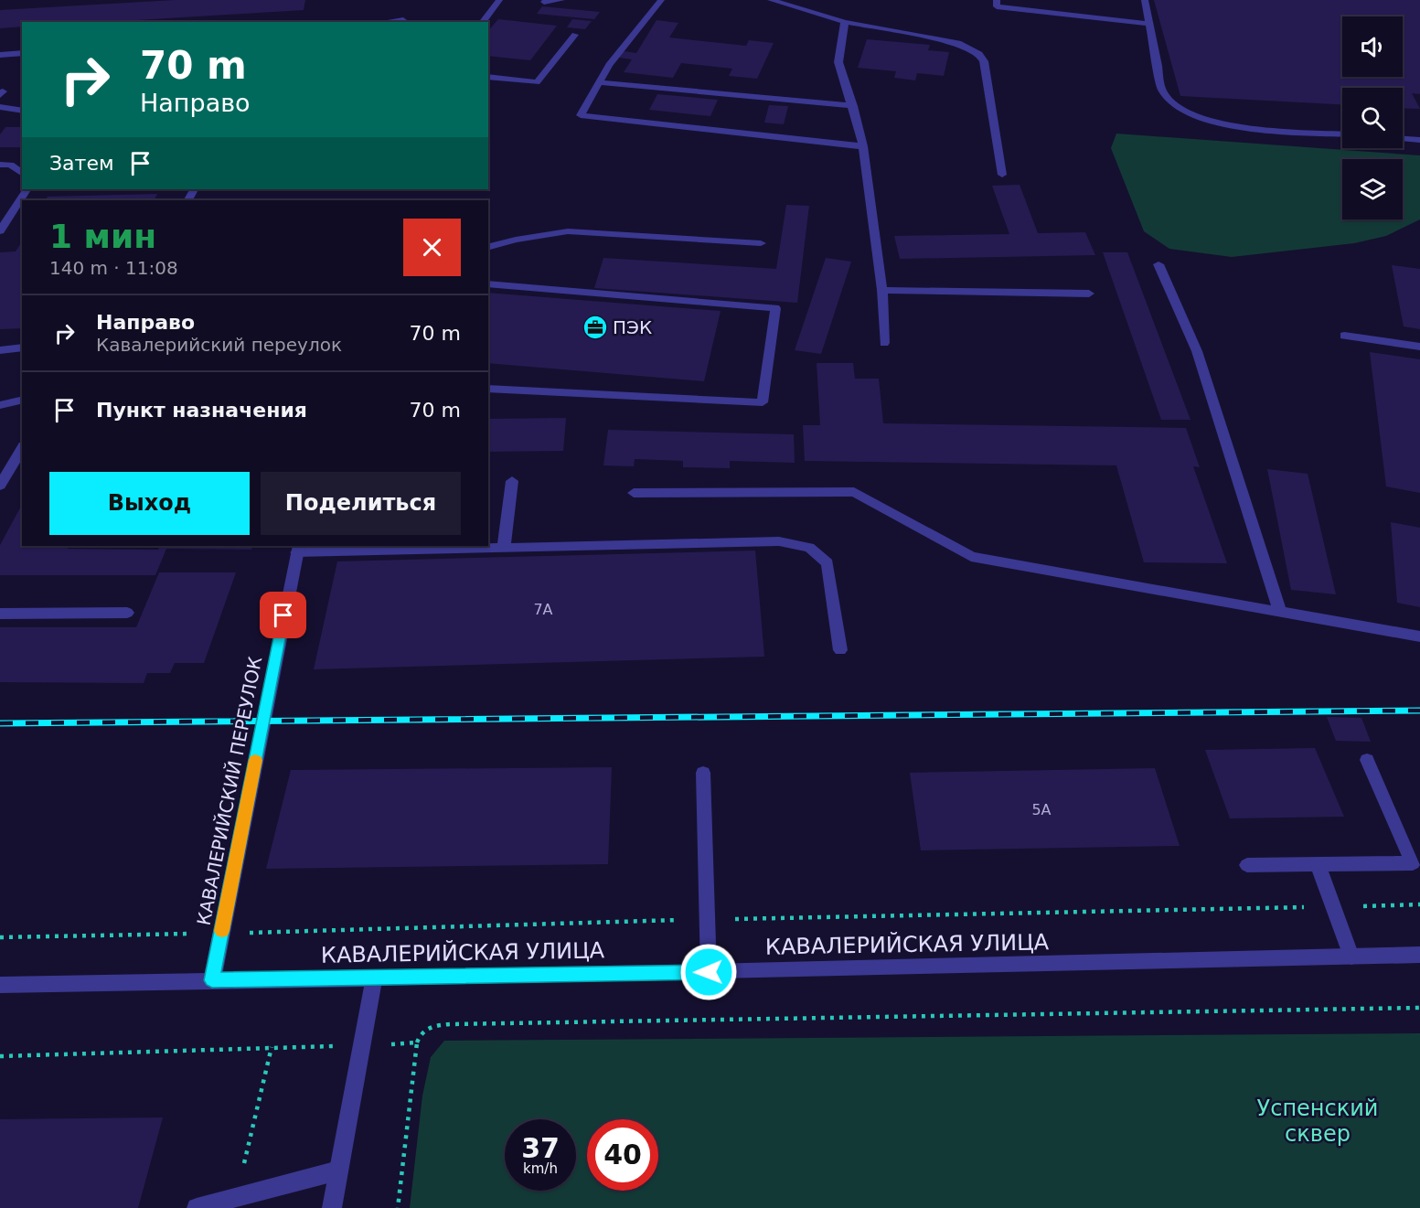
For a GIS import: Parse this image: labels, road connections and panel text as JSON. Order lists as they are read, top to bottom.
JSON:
{
  "streets": {
    "street": ["КАВАЛЕРИЙСКИЙ ПЕРЕУЛОК", "КАВАЛЕРИЙСКАЯ УЛИЦА"]
  },
  "crossings": [
    ["КАВАЛЕРИЙСКИЙ ПЕРЕУЛОК", "КАВАЛЕРИЙСКАЯ УЛИЦА"]
  ],
  "parks": ["Успенский сквер"],
  "places": {
    "office": ["ПЭК"]
  },
  "house_numbers": ["7А", "5А"],
  "page": {
    "turn": ["70 m", "Направо"],
    "then": "Затем",
    "heading": ["1 мин", "140 m · 11:08"],
    "list": [
      {
        "name": "Направо",
        "note": "Кавалерийский переулок",
        "value": "70 m"
      },
      {
        "name": "Пункт назначения",
        "value": "70 m"
      }
    ],
    "buttons": ["Выход", "Поделиться"],
    "speed": "37 km/h",
    "limit": "40"
  }
}
